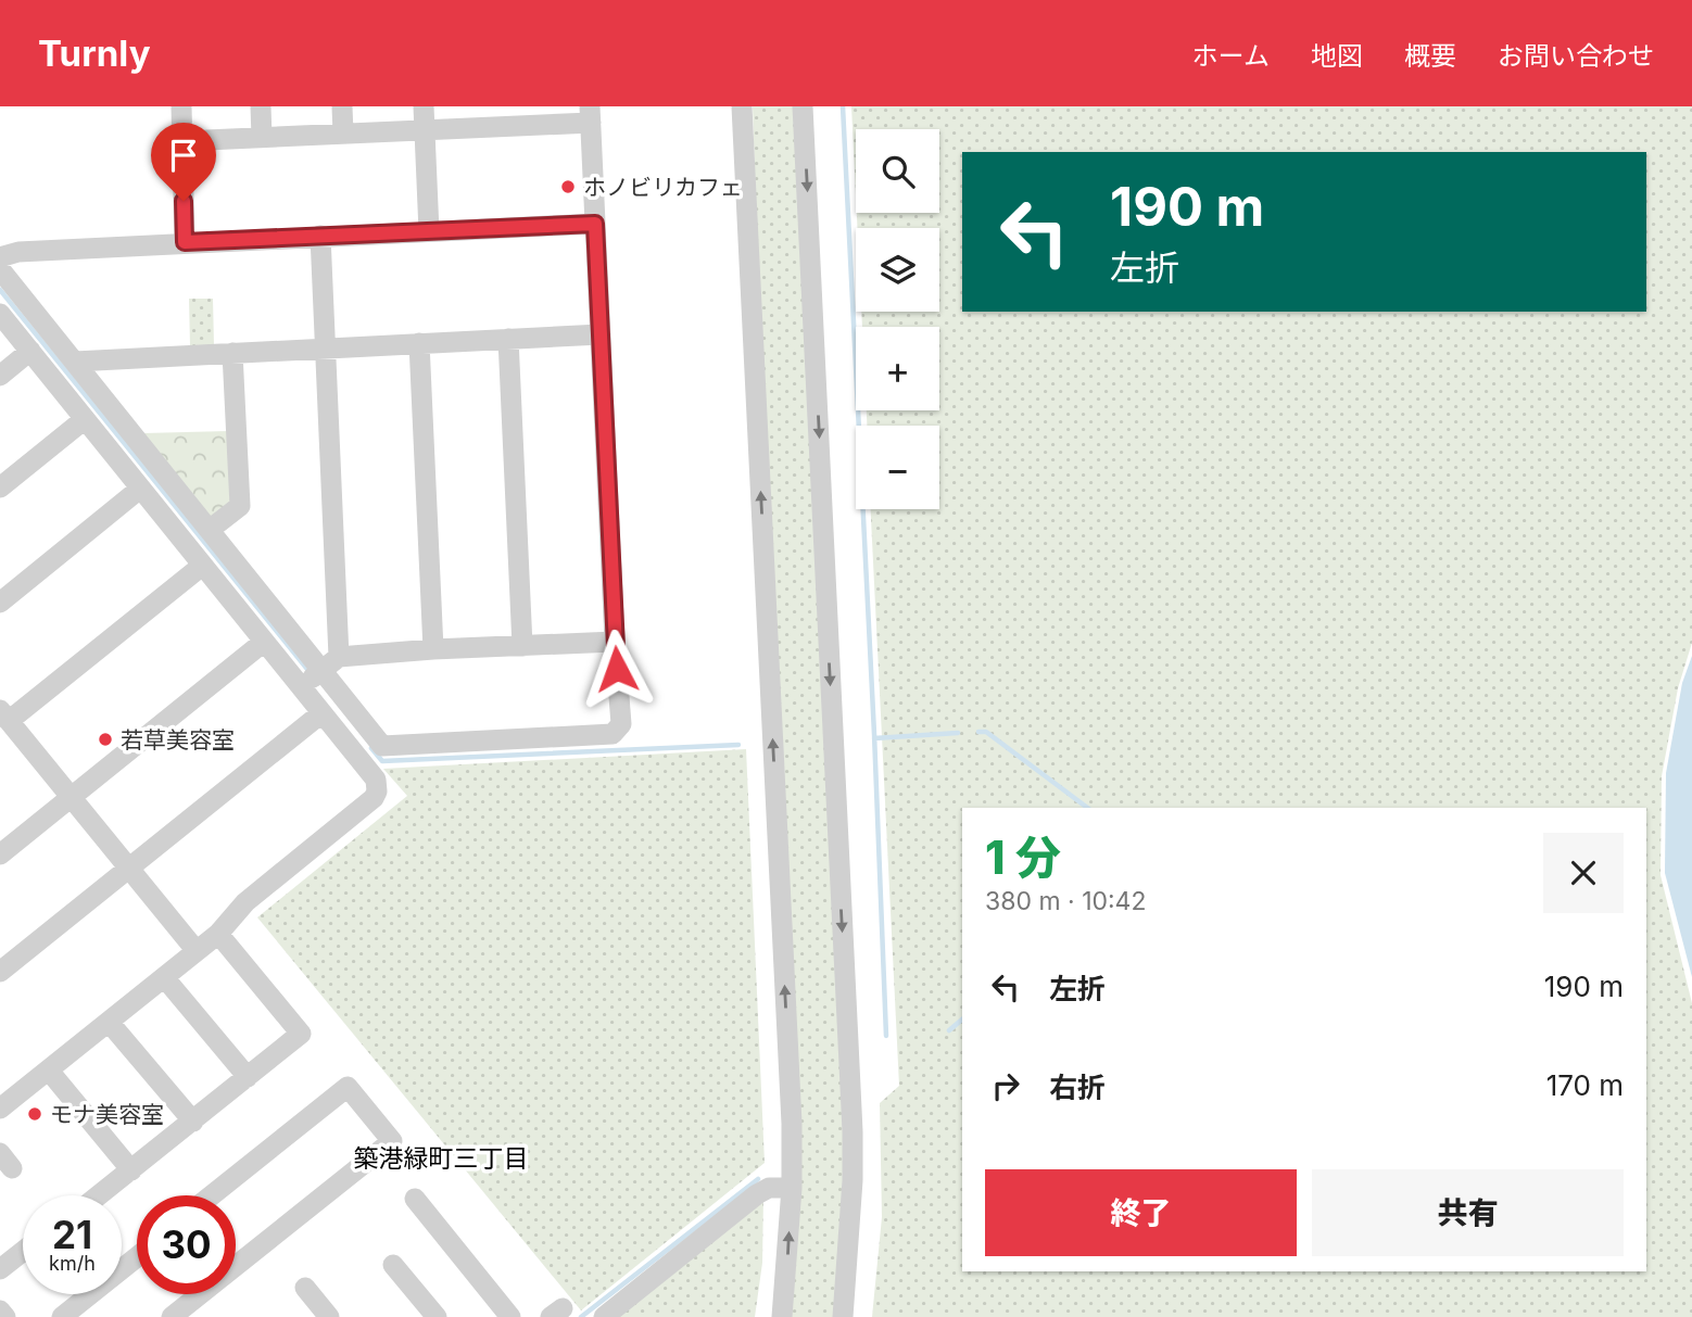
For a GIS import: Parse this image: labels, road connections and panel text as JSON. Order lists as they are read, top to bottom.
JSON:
{
  "districts": ["築港緑町三丁目"],
  "places": ["ホノビリカフェ", "若草美容室", "モナ美容室"],
  "page": {
    "header": "Turnly",
    "nav": [
      "ホーム",
      "地図",
      "概要",
      "お問い合わせ"
    ],
    "map_buttons": ["+", "−"],
    "turn": ["190 m", "左折"],
    "heading": ["1 分", "380 m · 10:42"],
    "list": [
      {
        "name": "左折",
        "value": "190 m"
      },
      {
        "name": "右折",
        "value": "170 m"
      }
    ],
    "buttons": ["終了", "共有"],
    "speed": "21 km/h",
    "limit": "30"
  }
}
